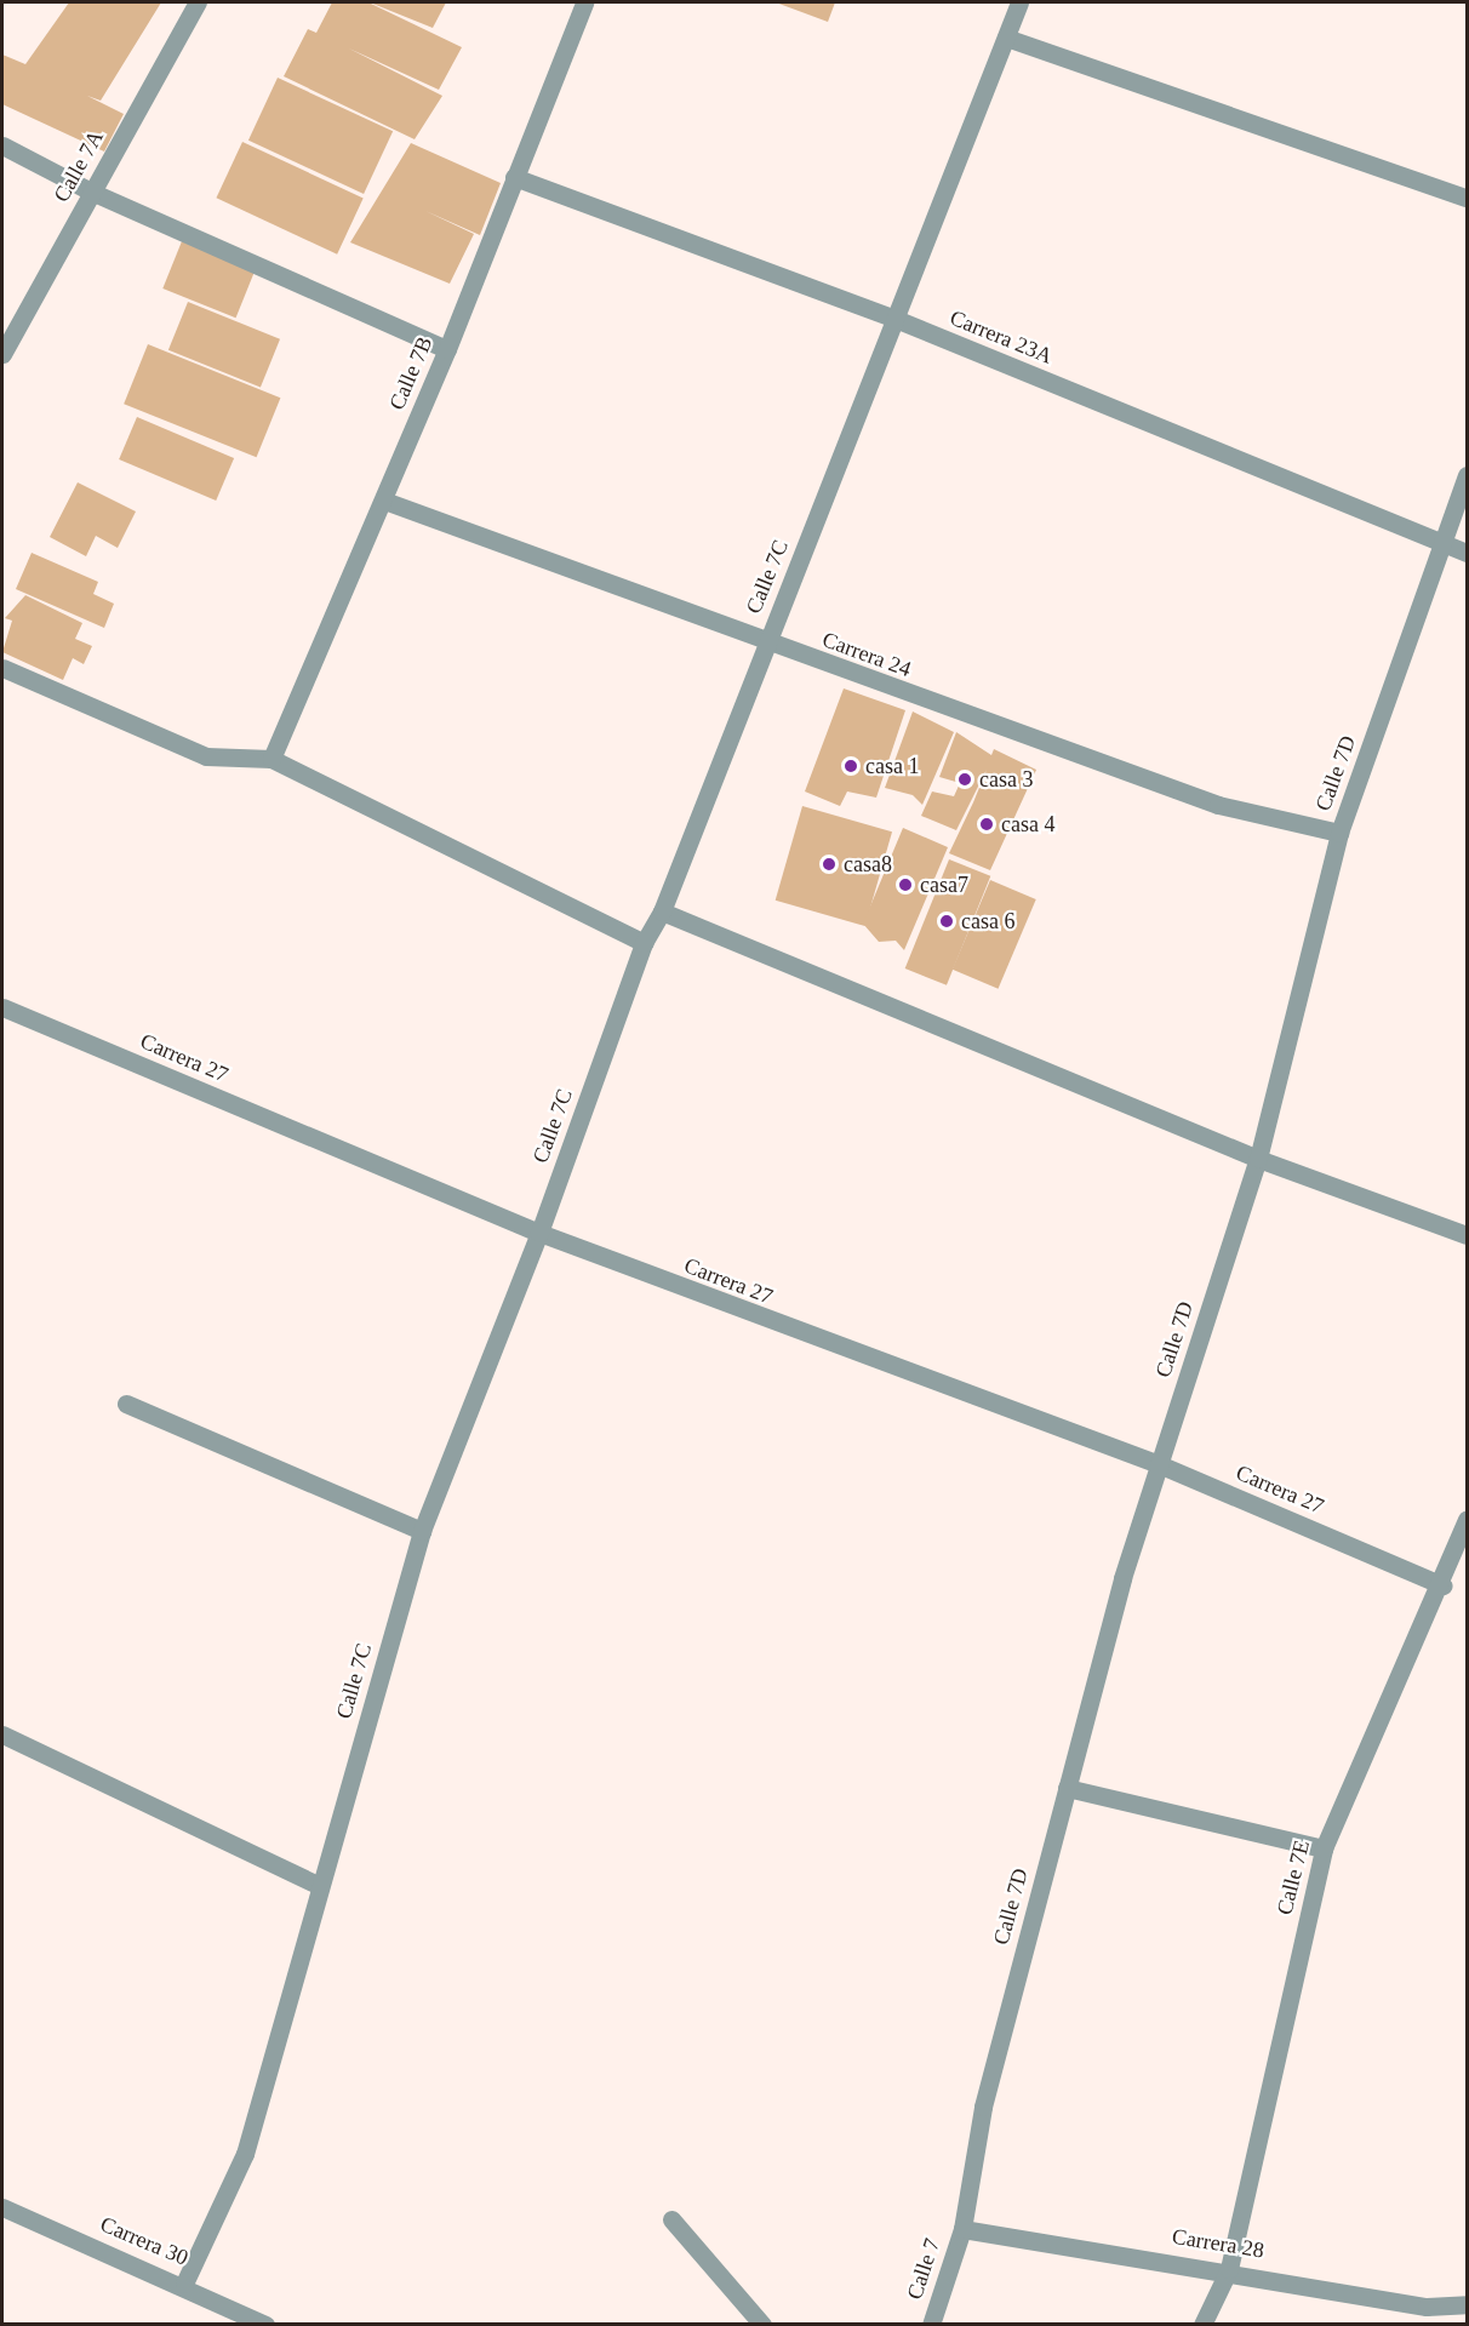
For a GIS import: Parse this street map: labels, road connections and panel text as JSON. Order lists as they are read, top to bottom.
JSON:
{
  "streets": {
    "street": [
      "Calle 7A",
      "Carrera 23A",
      "Calle 7B",
      "Calle 7C",
      "Carrera 24",
      "Calle 7D",
      "Carrera 27",
      "Calle 7E",
      "Carrera 30",
      "Carrera 28",
      "Calle 7"
    ]
  },
  "crossings": [
    ["Carrera 23A", "Calle 7B"],
    ["Carrera 23A", "Calle 7C"],
    ["Carrera 23A", "Calle 7D"],
    ["Calle 7B", "Carrera 24"],
    ["Calle 7C", "Carrera 24"],
    ["Calle 7C", "Carrera 27"],
    ["Calle 7C", "Carrera 30"],
    ["Carrera 24", "Calle 7D"],
    ["Calle 7D", "Carrera 27"],
    ["Calle 7D", "Carrera 28"],
    ["Calle 7D", "Calle 7"],
    ["Carrera 27", "Calle 7E"],
    ["Calle 7E", "Carrera 28"],
    ["Carrera 28", "Calle 7"]
  ],
  "places": [
    "casa 1",
    "casa 3",
    "casa 4",
    "casa8",
    "casa7",
    "casa 6"
  ]
}
